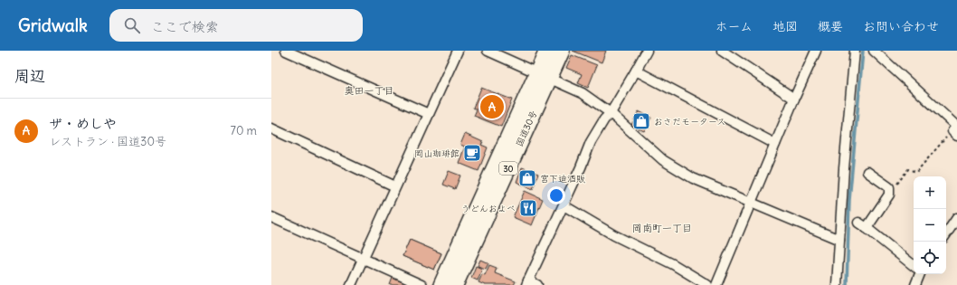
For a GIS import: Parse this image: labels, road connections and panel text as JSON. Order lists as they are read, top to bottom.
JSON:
{
  "streets": {
    "highway": ["国道30号", "30"]
  },
  "districts": ["奥田一丁目", "岡南町一丁目"],
  "places": {
    "shop": ["おさだモータース", "宮下迪酒販"],
    "cafe": ["岡山珈琲館"],
    "restaurant": ["うどんおよべ"]
  },
  "page": {
    "header": "Gridwalk",
    "search": "ここで検索",
    "nav": [
      "ホーム",
      "地図",
      "概要",
      "お問い合わせ"
    ],
    "heading": "周辺",
    "pins": "A",
    "list": [
      {
        "mark": "A",
        "name": "ザ・めしや",
        "note": "レストラン · 国道30号",
        "value": "70 m"
      }
    ],
    "map_buttons": ["+", "−"]
  }
}
